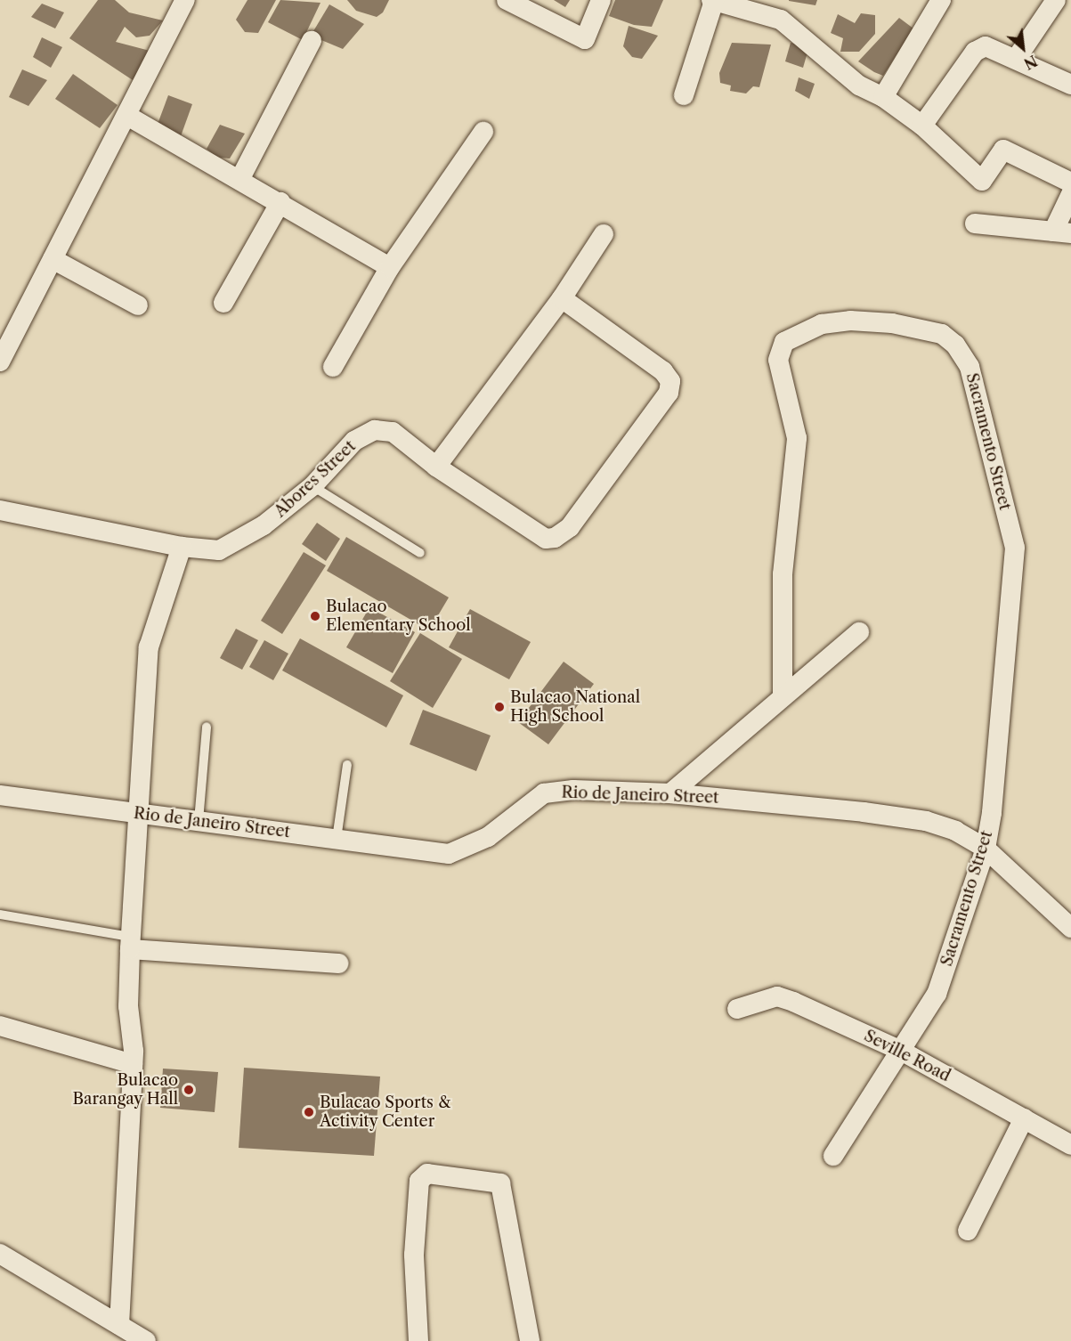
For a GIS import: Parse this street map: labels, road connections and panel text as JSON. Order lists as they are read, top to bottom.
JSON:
{
  "streets": {
    "street": [
      "Sacramento Street",
      "Abores Street",
      "Rio de Janeiro Street",
      "Seville Road"
    ]
  },
  "crossings": [
    ["Sacramento Street", "Rio de Janeiro Street"],
    ["Sacramento Street", "Seville Road"]
  ],
  "places": [
    "Bulacao Elementary School",
    "Bulacao National High School",
    "Bulacao Barangay Hall",
    "Bulacao Sports & Activity Center"
  ],
  "north": "bottom right"
}
